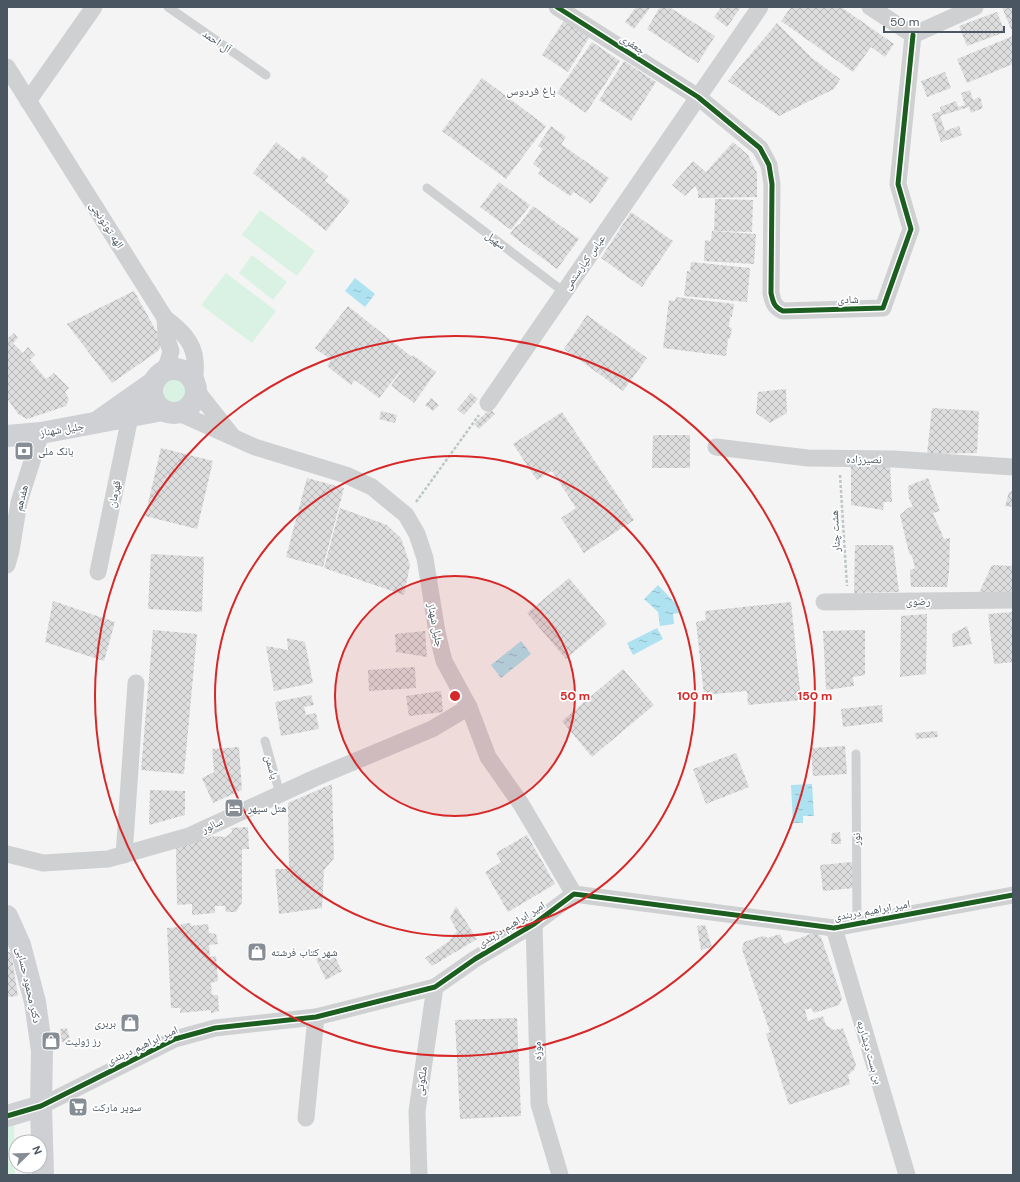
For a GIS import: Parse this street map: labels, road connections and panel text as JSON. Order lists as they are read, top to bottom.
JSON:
{
  "streets": {
    "street": [
      "جعفری",
      "الهه توتونچی",
      "عباس کیارستمی",
      "شادی",
      "جلیل شهناز",
      "نصیرزاده",
      "قهرمان",
      "هفدهم",
      "رضوى",
      "سالور",
      "امیر ابراهیم دربندی",
      "دکتر محمود حسابی",
      "موزه",
      "بن بست دیشاریه",
      "ملکوتی"
    ],
    "lane": [
      "آل احمد",
      "سهیل",
      "یاسمن",
      "نور"
    ],
    "path": ["هشت چنار"]
  },
  "crossings": [
    ["جعفری", "عباس کیارستمی"],
    ["جعفری", "شادی"],
    ["الهه توتونچی", "جلیل شهناز"],
    ["سهیل", "عباس کیارستمی"],
    ["عباس کیارستمی", "شادی"],
    ["جلیل شهناز", "قهرمان"],
    ["جلیل شهناز", "هفدهم"],
    ["جلیل شهناز", "سالور"],
    ["جلیل شهناز", "امیر ابراهیم دربندی"],
    ["نصیرزاده", "هشت چنار"],
    ["هشت چنار", "رضوى"],
    ["یاسمن", "سالور"],
    ["نور", "امیر ابراهیم دربندی"],
    ["امیر ابراهیم دربندی", "دکتر محمود حسابی"],
    ["امیر ابراهیم دربندی", "موزه"],
    ["امیر ابراهیم دربندی", "بن بست دیشاریه"],
    ["امیر ابراهیم دربندی", "ملکوتی"]
  ],
  "districts": ["باغ فردوس"],
  "places": {
    "bank": ["بانک ملی"],
    "hotel": ["هتل سپهر"],
    "shop": ["شهر کتاب فرشته", "بربری", "رز ژولیت"],
    "supermarket": ["سوپر مارکت"]
  },
  "scale_bar": "50 m",
  "north": "top right",
  "rings": ["50 m", "100 m", "150 m"]
}
